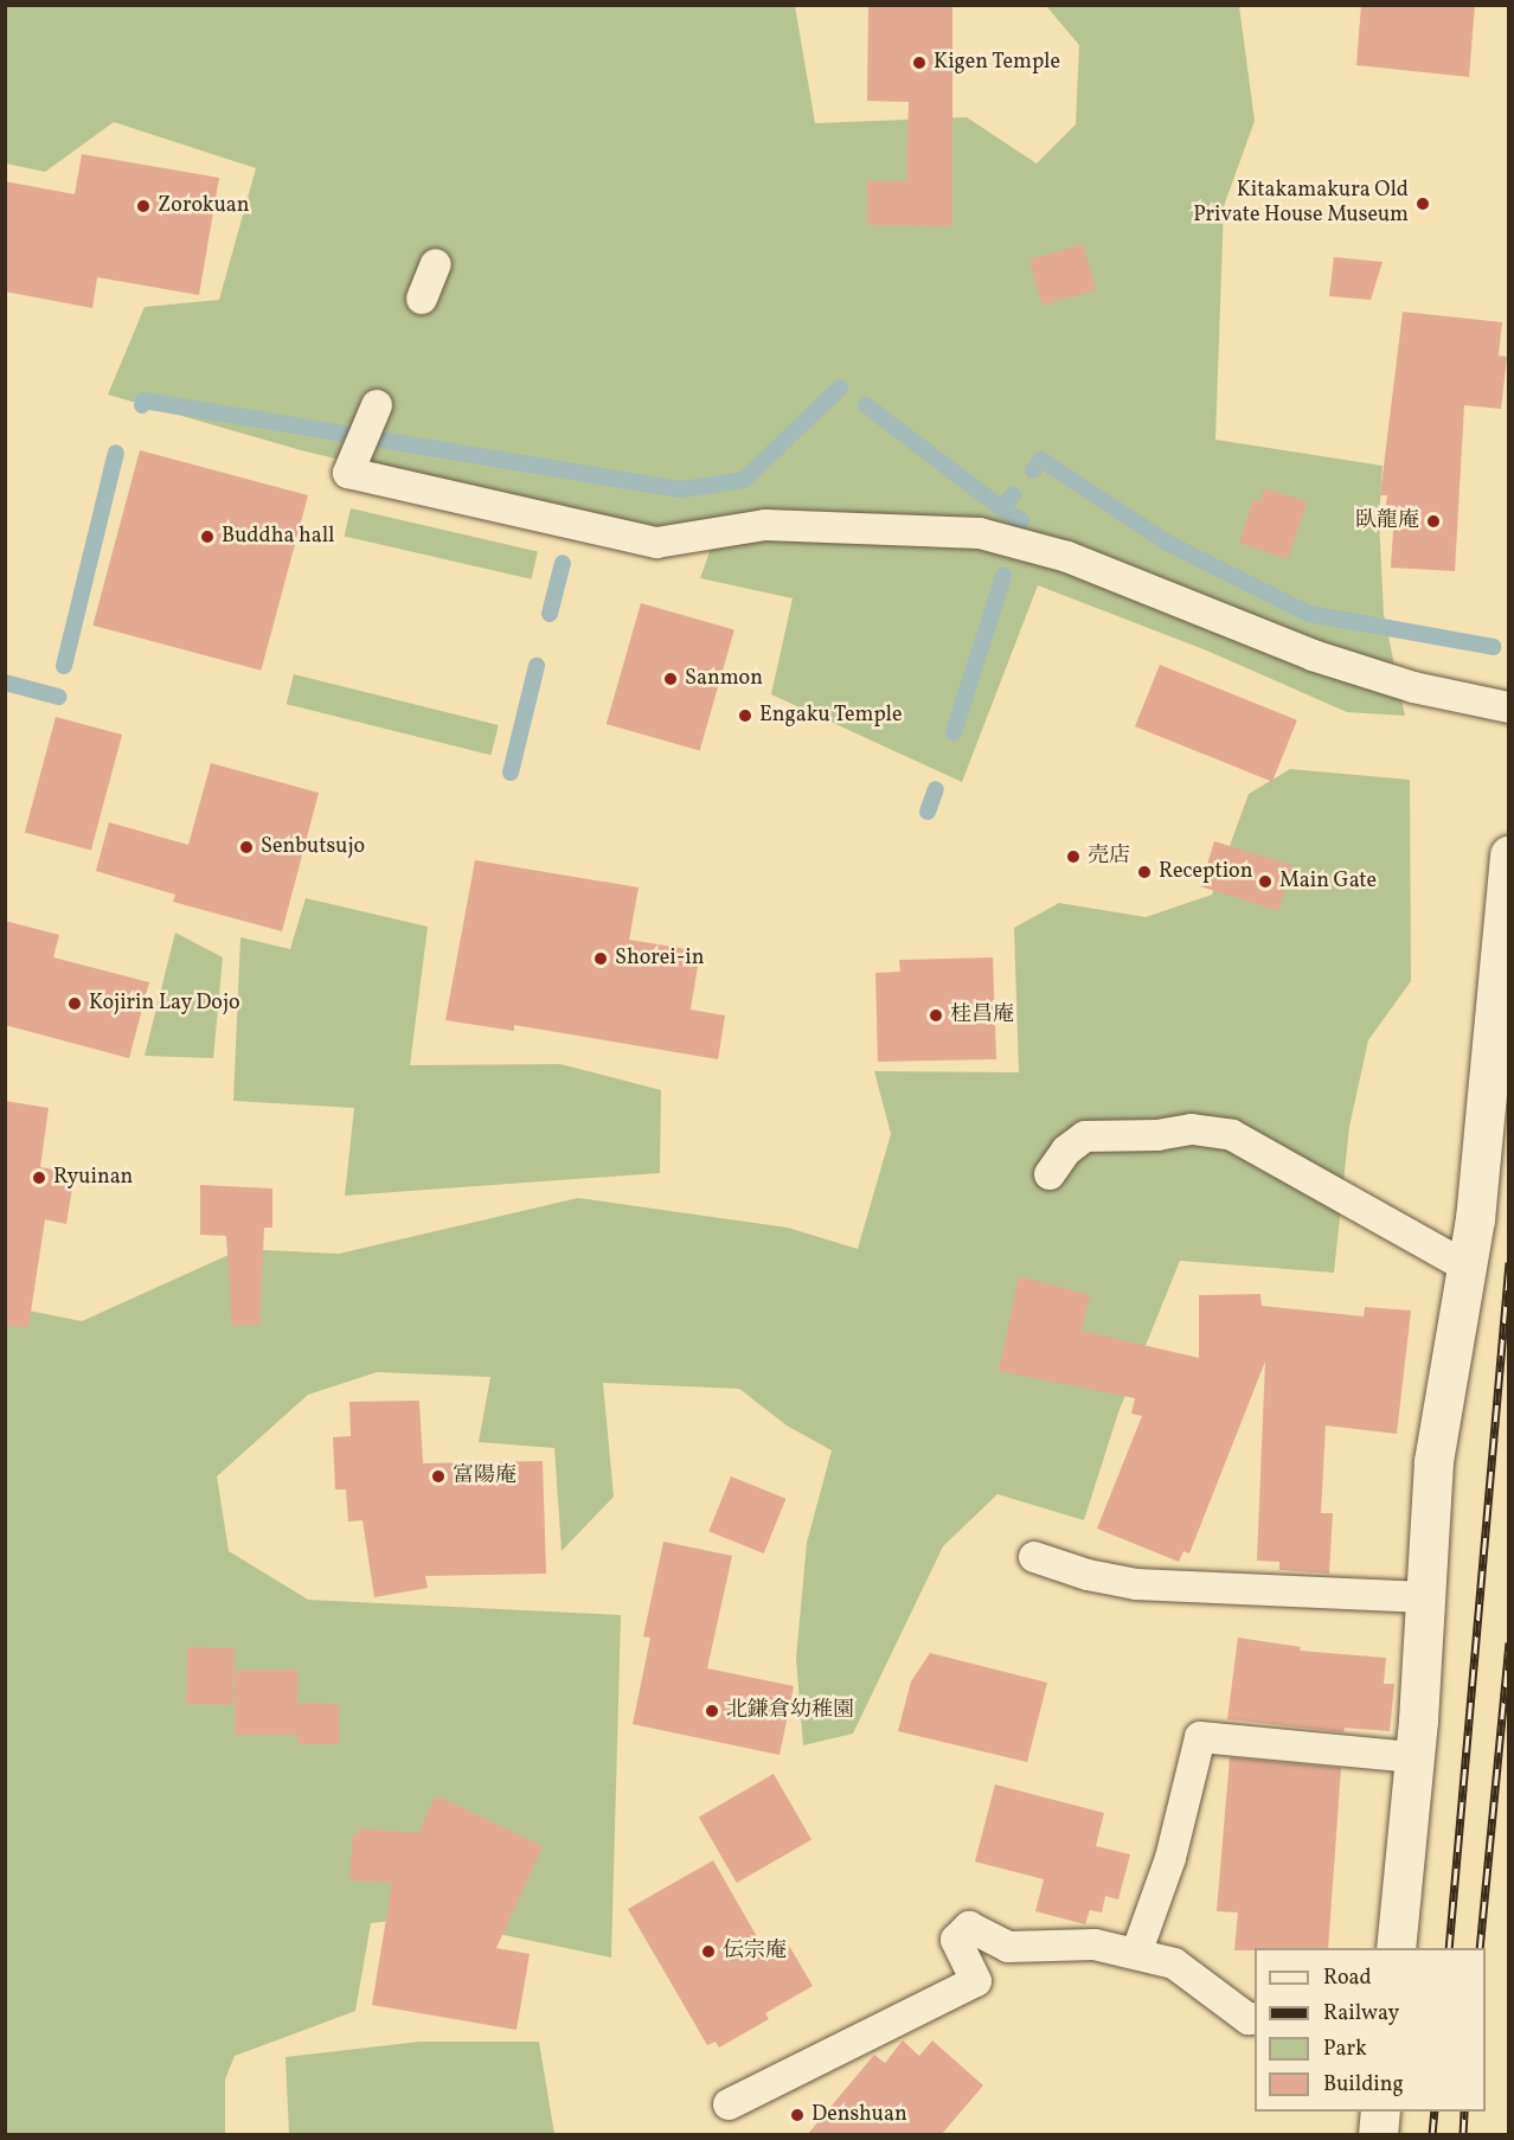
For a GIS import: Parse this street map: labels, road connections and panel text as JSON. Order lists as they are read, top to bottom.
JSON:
{
  "places": [
    "Kigen Temple",
    "Kitakamakura Old Private House Museum",
    "Zorokuan",
    "臥龍庵",
    "Buddha hall",
    "Sanmon",
    "Engaku Temple",
    "Senbutsujo",
    "売店",
    "Reception",
    "Main Gate",
    "Shorei-in",
    "Kojirin Lay Dojo",
    "桂昌庵",
    "Ryuinan",
    "富陽庵",
    "北鎌倉幼稚園",
    "伝宗庵",
    "Denshuan"
  ],
  "legend": [
    "Road",
    "Railway",
    "Park",
    "Building"
  ]
}
